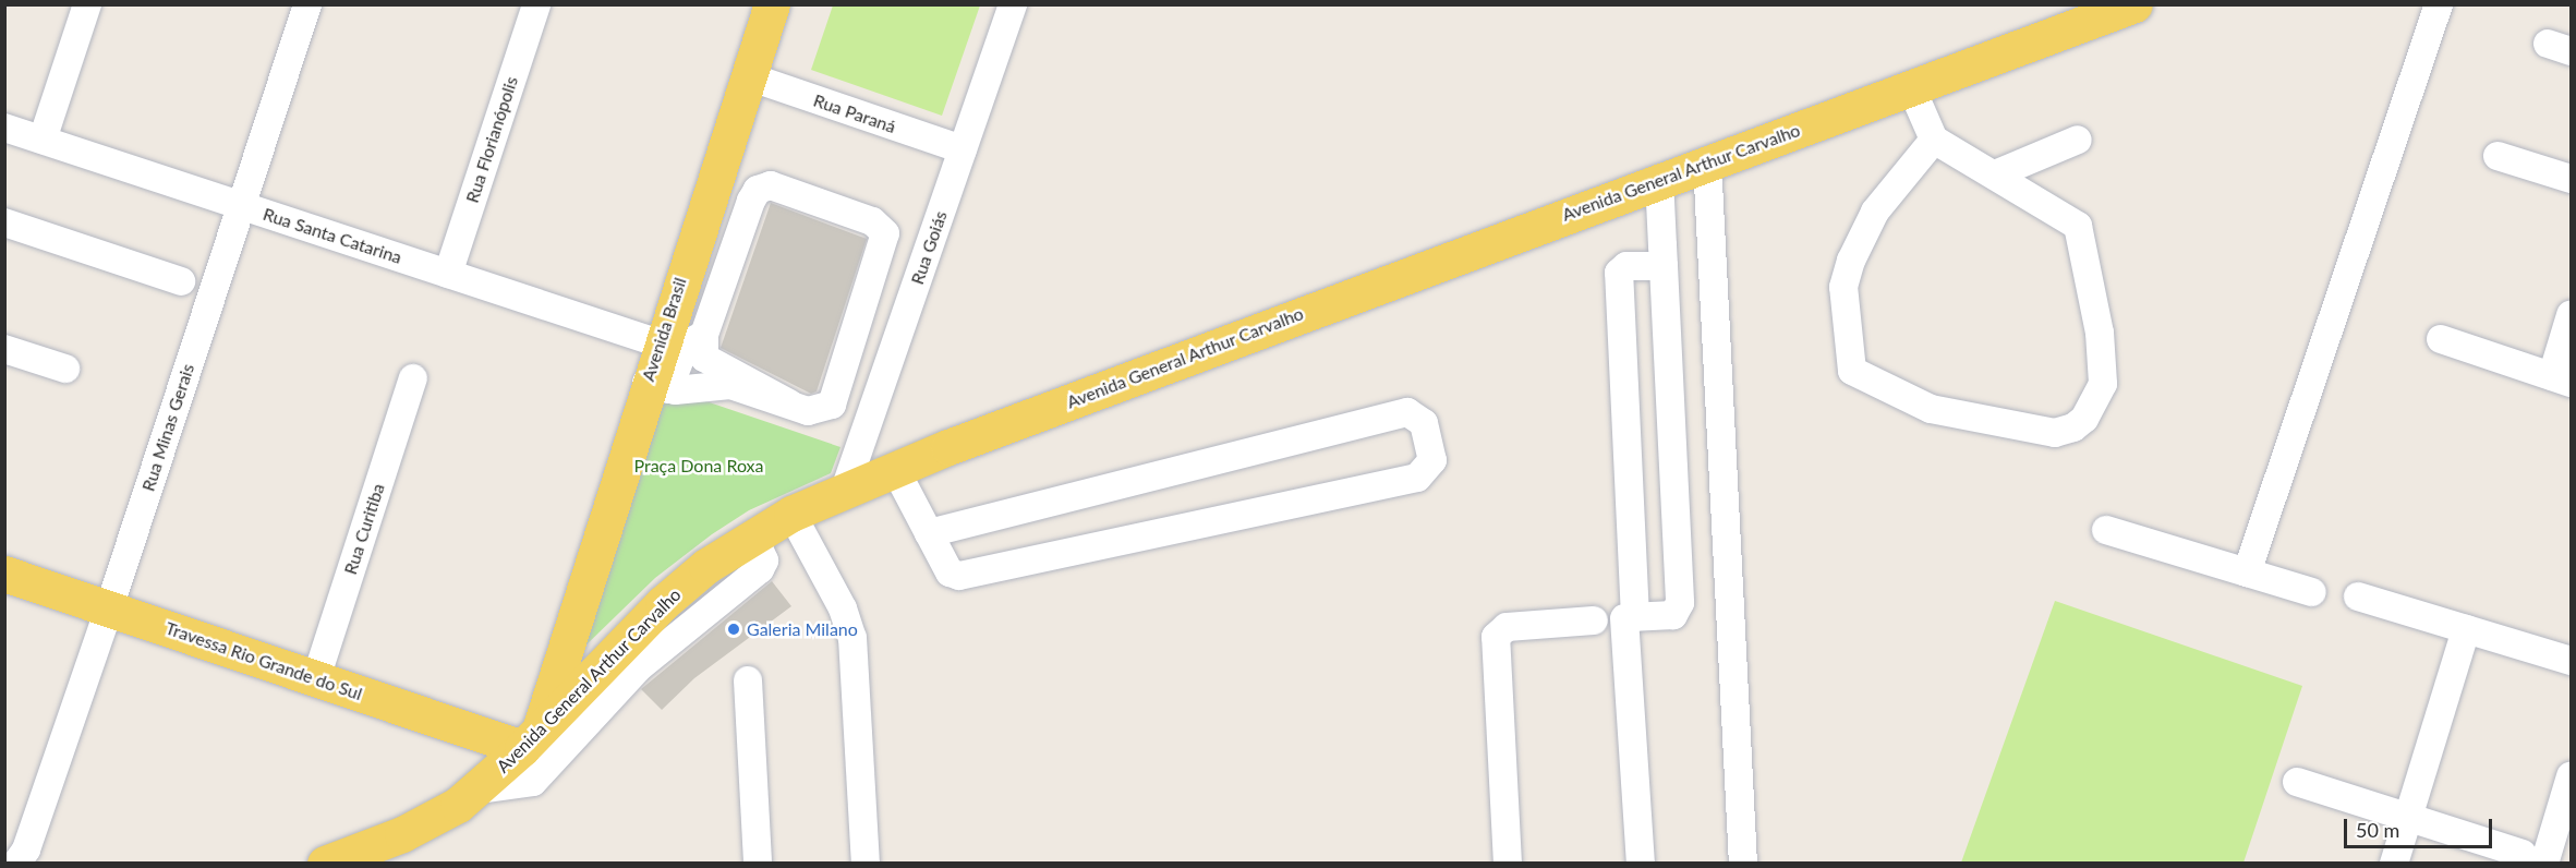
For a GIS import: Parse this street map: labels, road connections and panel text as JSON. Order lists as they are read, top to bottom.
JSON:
{
  "streets": {
    "main road": ["Avenida General Arthur Carvalho", "Avenida Brasil", "Travessa Rio Grande do Sul"],
    "street": [
      "Rua Paraná",
      "Rua Florianópolis",
      "Rua Santa Catarina",
      "Rua Goiás",
      "Rua Minas Gerais",
      "Rua Curitiba"
    ]
  },
  "crossings": [
    ["Rua Paraná", "Rua Goiás"],
    ["Rua Paraná", "Avenida Brasil"],
    ["Rua Florianópolis", "Rua Santa Catarina"],
    ["Avenida General Arthur Carvalho", "Rua Goiás"],
    ["Avenida General Arthur Carvalho", "Avenida Brasil"],
    ["Avenida General Arthur Carvalho", "Travessa Rio Grande do Sul"],
    ["Rua Santa Catarina", "Avenida Brasil"],
    ["Rua Santa Catarina", "Rua Minas Gerais"],
    ["Avenida Brasil", "Travessa Rio Grande do Sul"],
    ["Rua Minas Gerais", "Travessa Rio Grande do Sul"],
    ["Rua Curitiba", "Travessa Rio Grande do Sul"]
  ],
  "parks": ["Praça Dona Roxa"],
  "places": ["Galeria Milano"],
  "scale_bar": "50 m"
}
